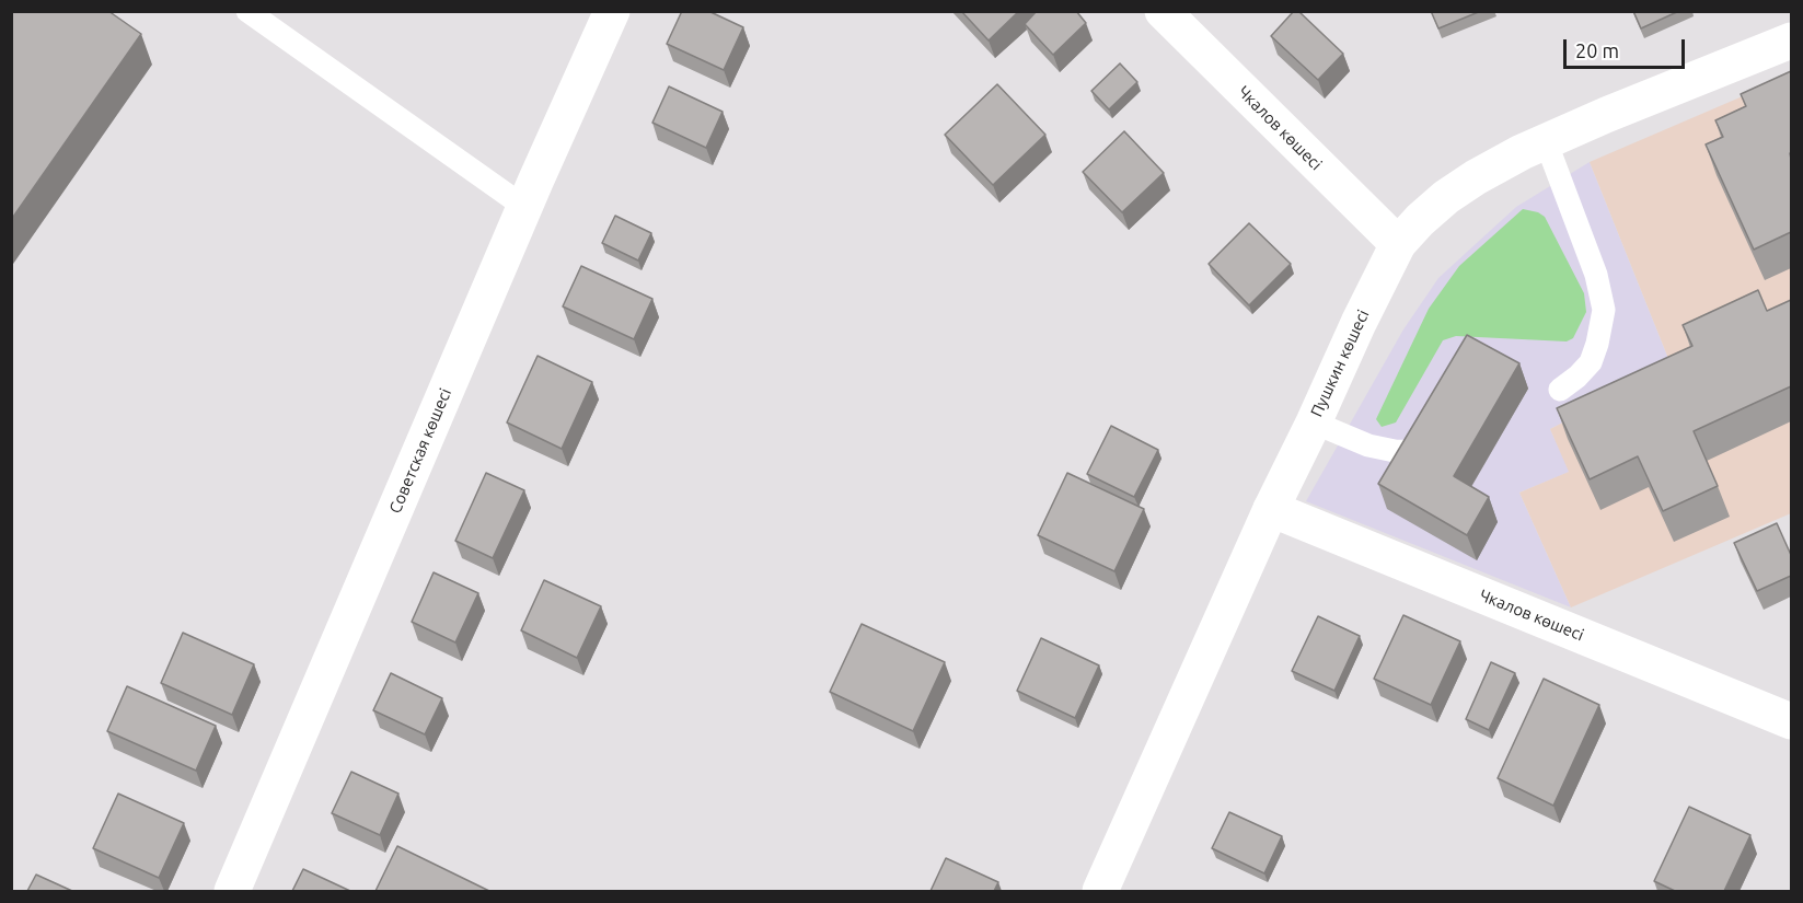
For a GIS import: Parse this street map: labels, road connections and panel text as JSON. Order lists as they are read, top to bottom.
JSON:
{
  "streets": {
    "street": ["Чкалов көшесі", "Пушкин көшесі", "Советская көшесі"]
  },
  "crossings": [
    ["Чкалов көшесі", "Пушкин көшесі"]
  ],
  "scale_bar": "20 m"
}
